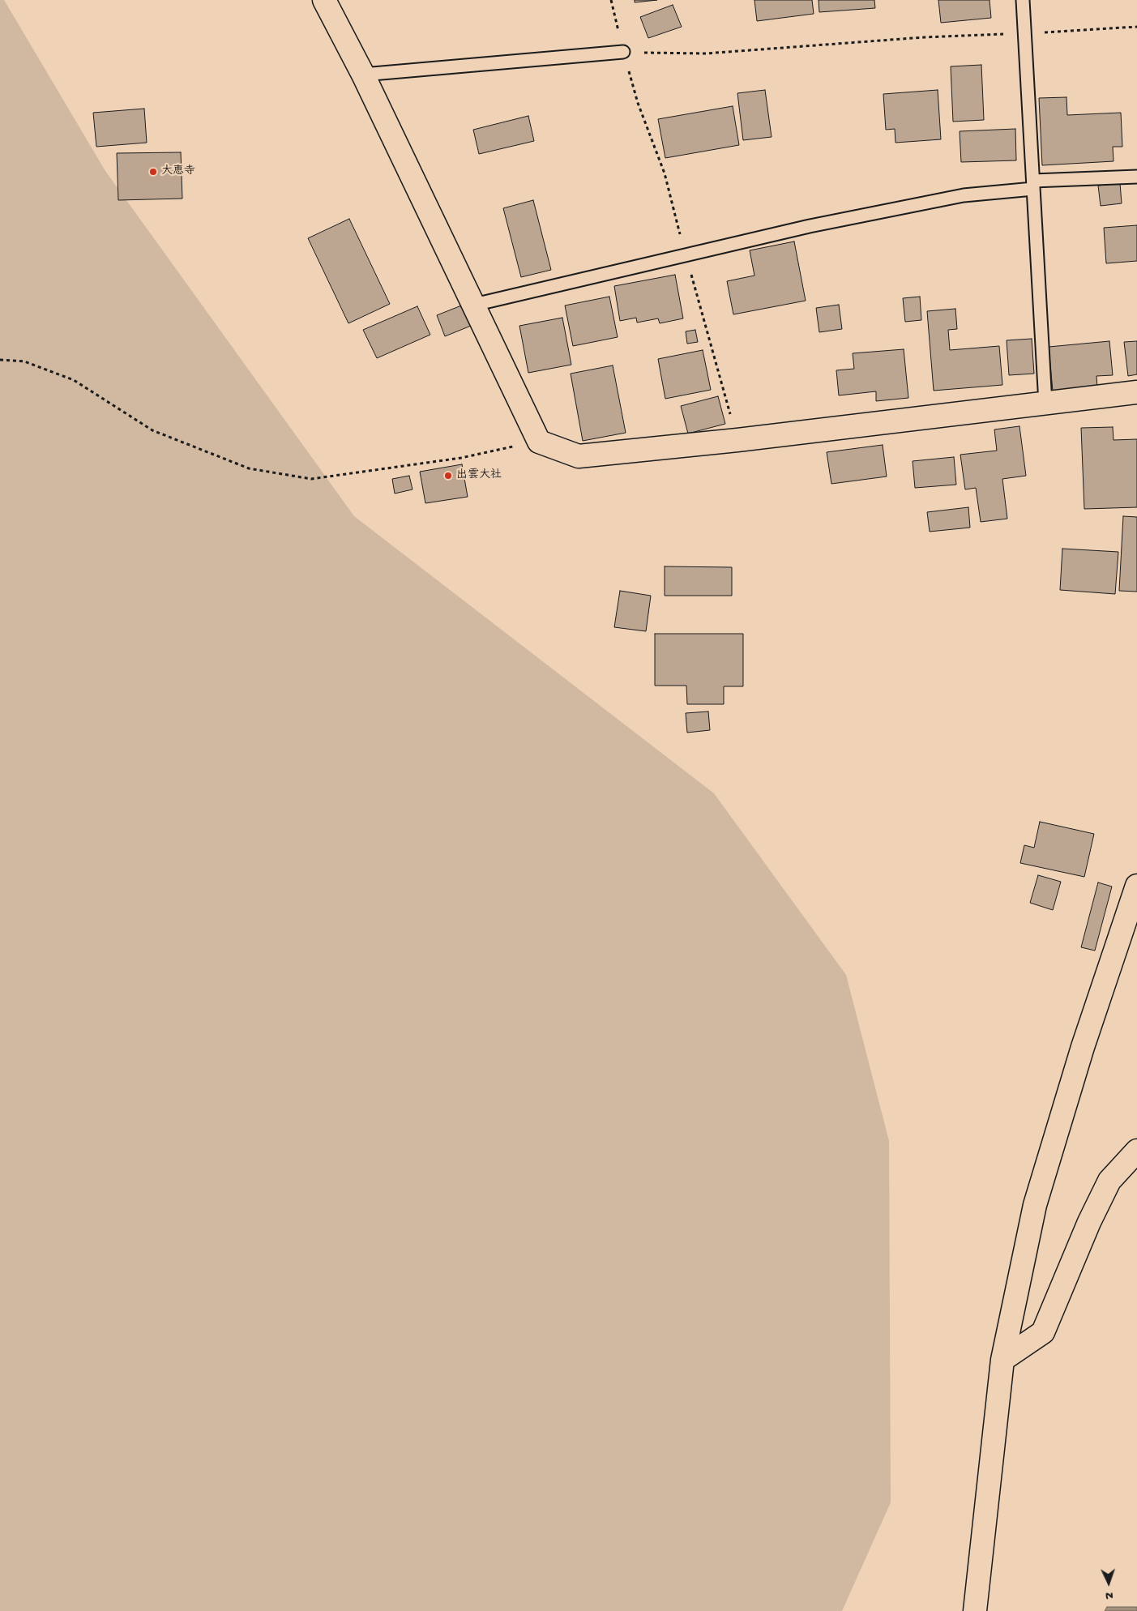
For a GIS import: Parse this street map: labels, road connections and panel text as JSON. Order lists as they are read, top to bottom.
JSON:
{
  "places": ["大恵寺", "出雲大社"],
  "north": "bottom"
}
